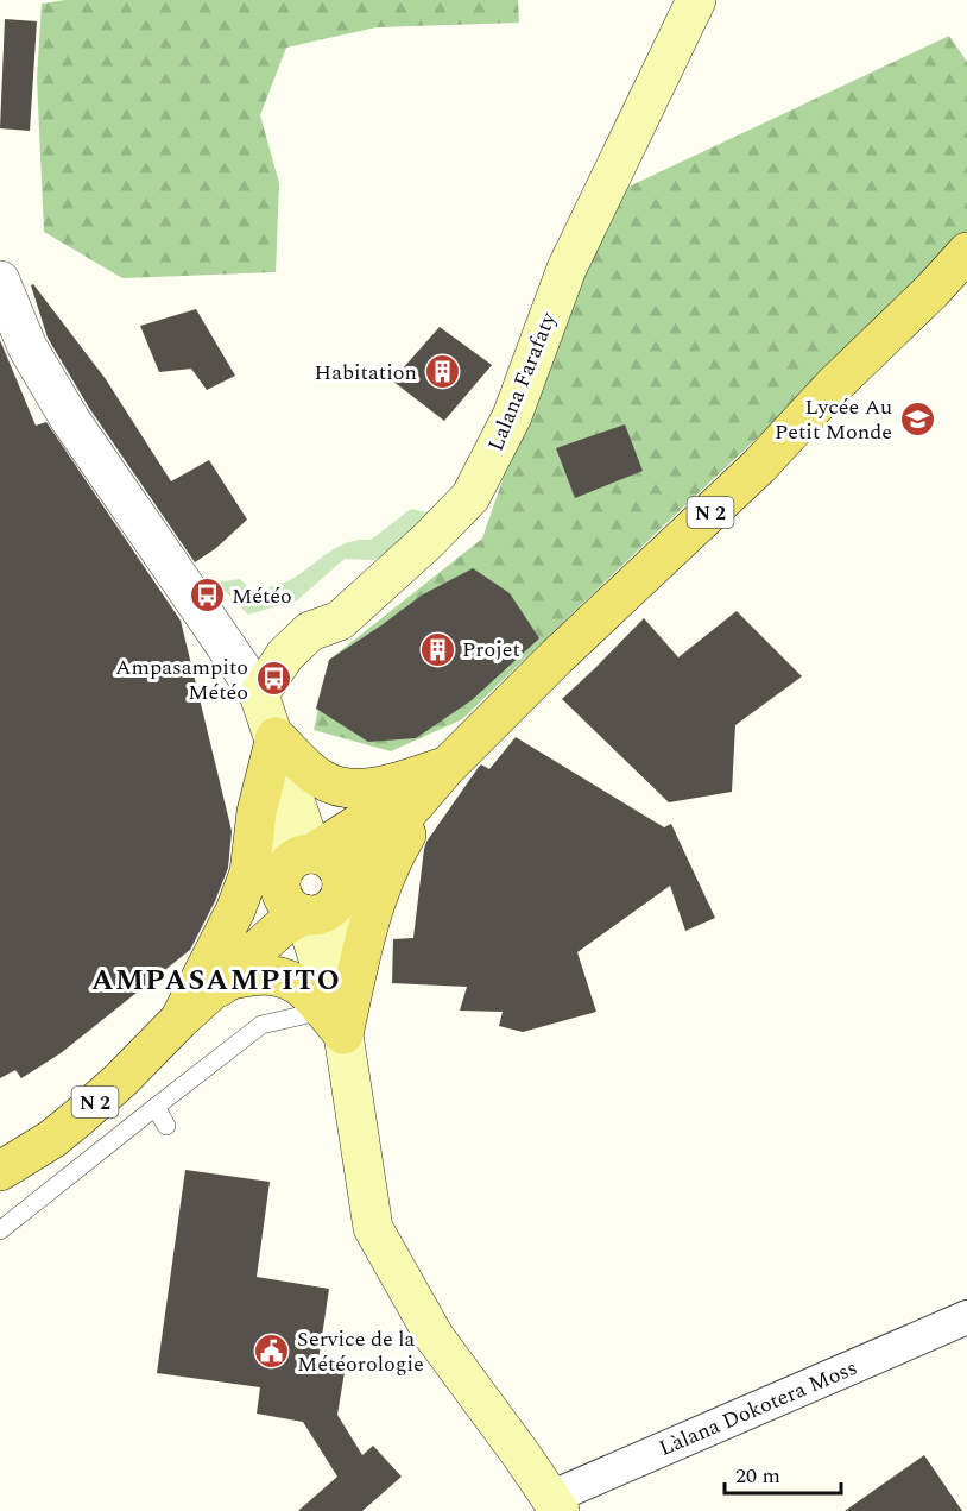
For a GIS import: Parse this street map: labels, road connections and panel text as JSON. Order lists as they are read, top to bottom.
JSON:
{
  "streets": {
    "main road": ["Lalana Farafaty", "N 2"],
    "street": ["Làlana Dokotera Moss"]
  },
  "districts": ["AMPASAMPITO"],
  "places": {
    "building": ["Habitation", "Projet"],
    "school or university": ["Lycée Au Petit Monde"],
    "bus stop": ["Météo", "Ampasampito Météo"],
    "public building": ["Service de la Météorologie"]
  },
  "scale_bar": "20 m"
}
